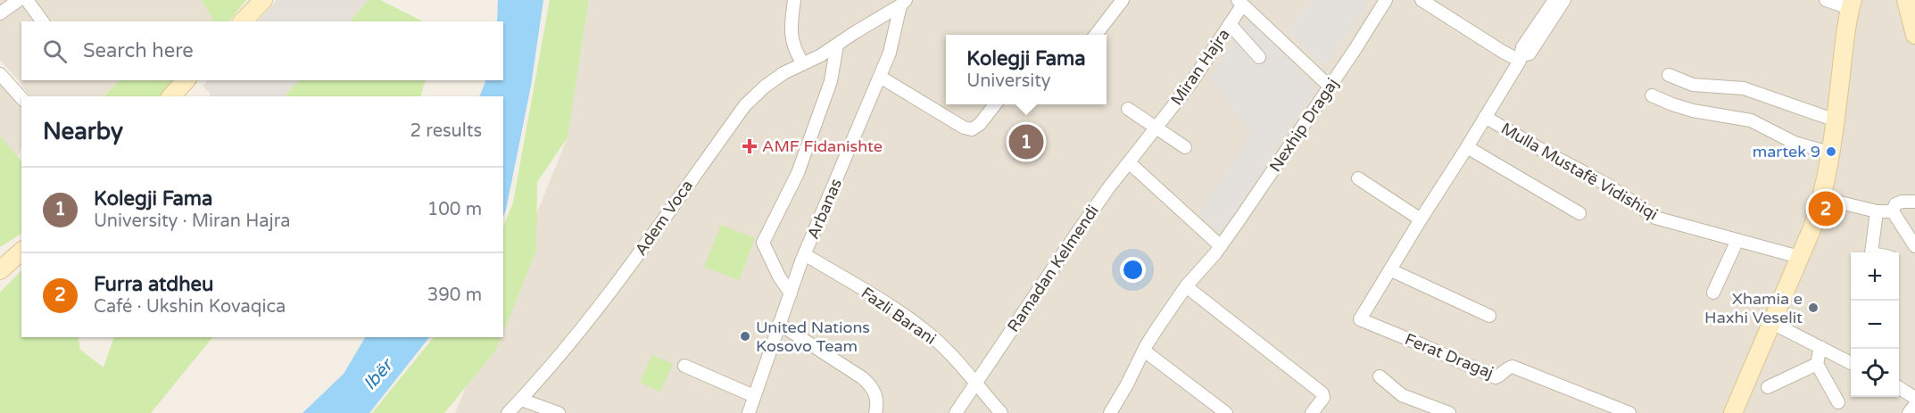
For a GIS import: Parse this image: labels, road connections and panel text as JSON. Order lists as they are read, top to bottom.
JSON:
{
  "streets": {
    "street": [
      "Miran Hajra",
      "Nexhip Dragaj",
      "Mulla Mustafë Vidishiqi",
      "Arbanas",
      "Adem Voca",
      "Ramadan Kelmendi",
      "Fazli Barani",
      "Ferat Dragaj"
    ]
  },
  "crossings": [
    ["Miran Hajra", "Nexhip Dragaj"],
    ["Miran Hajra", "Ramadan Kelmendi"],
    ["Mulla Mustafë Vidishiqi", "Ferat Dragaj"],
    ["Arbanas", "Adem Voca"],
    ["Arbanas", "Fazli Barani"],
    ["Ramadan Kelmendi", "Fazli Barani"]
  ],
  "water": ["Ibër"],
  "places": {
    "health": ["AMF Fidanishte"],
    "other": ["martek 9", "Xhamia e Haxhi Veselit", "United Nations Kosovo Team"]
  },
  "page": {
    "search": "Search here",
    "popup": ["Kolegji Fama", "University"],
    "heading": ["Nearby", "2 results"],
    "pins": ["1", "2"],
    "list": [
      {
        "mark": "1",
        "name": "Kolegji Fama",
        "note": "University · Miran Hajra",
        "value": "100 m"
      },
      {
        "mark": "2",
        "name": "Furra atdheu",
        "note": "Café · Ukshin Kovaqica",
        "value": "390 m"
      }
    ],
    "map_buttons": ["+", "−"]
  }
}
